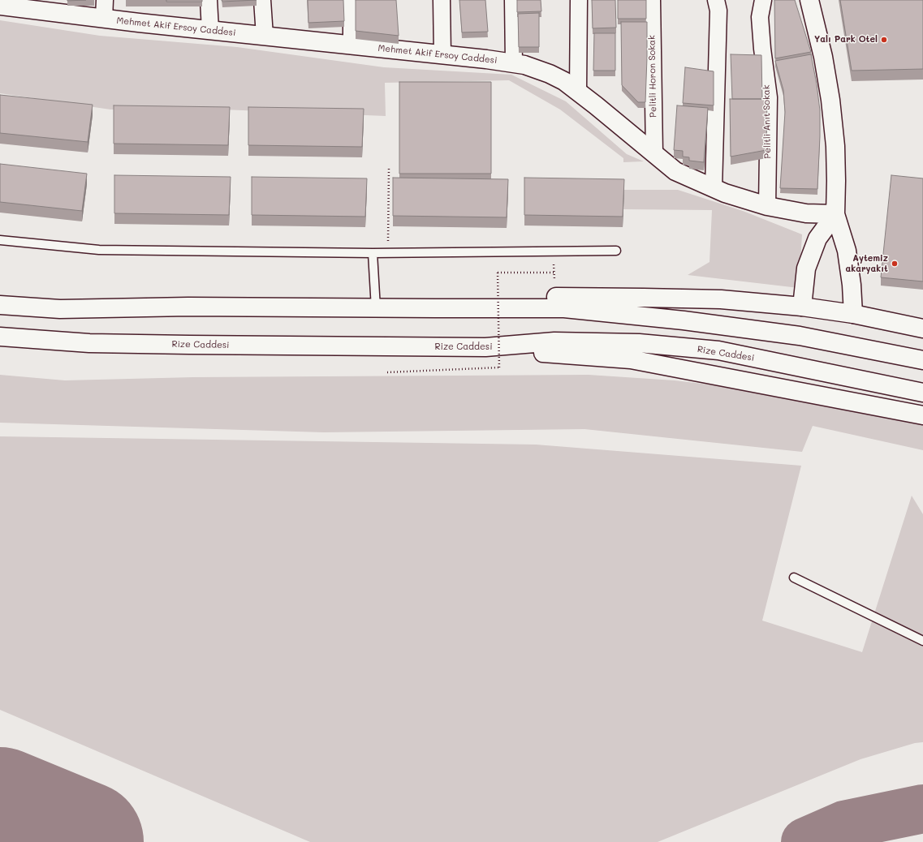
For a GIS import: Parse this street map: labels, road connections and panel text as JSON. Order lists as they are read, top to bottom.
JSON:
{
  "streets": {
    "main road": ["Mehmet Akif Ersoy Caddesi", "Rize Caddesi"],
    "street": ["Pelitli Horon Sokak", "Pelitli Anıt Sokak"]
  },
  "crossings": [
    ["Mehmet Akif Ersoy Caddesi", "Pelitli Horon Sokak"],
    ["Mehmet Akif Ersoy Caddesi", "Pelitli Anıt Sokak"]
  ],
  "places": ["Yalı Park Otel", "Aytemiz akaryakıt"]
}
